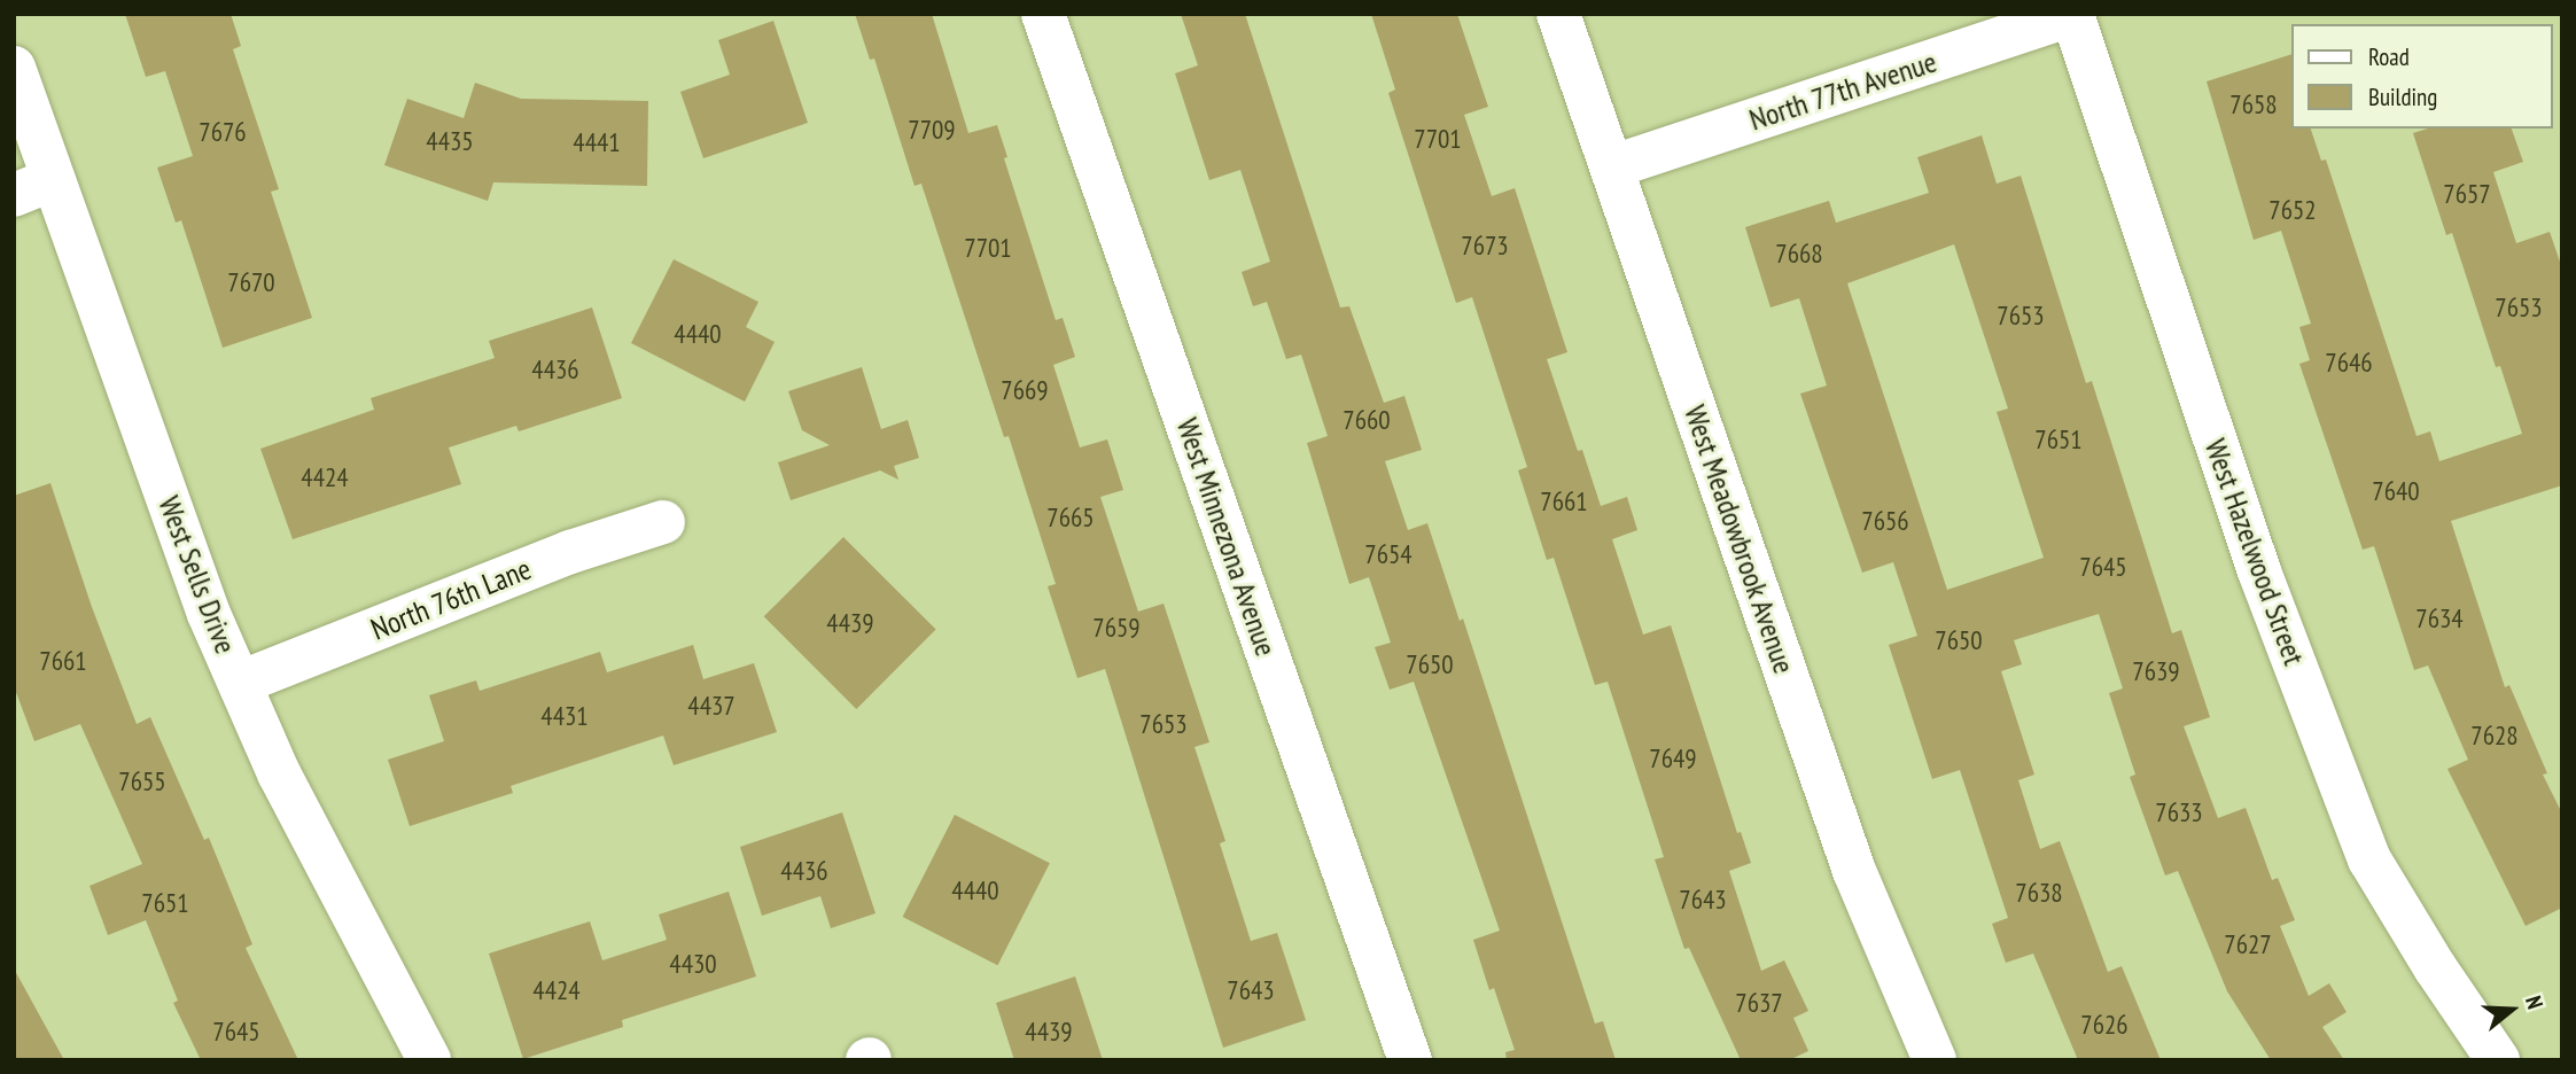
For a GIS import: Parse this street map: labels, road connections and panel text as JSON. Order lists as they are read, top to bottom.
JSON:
{
  "streets": {
    "street": [
      "North 77th Avenue",
      "West Minnezona Avenue",
      "West Meadowbrook Avenue",
      "West Hazelwood Street",
      "West Sells Drive",
      "North 76th Lane"
    ]
  },
  "crossings": [
    ["North 77th Avenue", "West Meadowbrook Avenue"],
    ["North 77th Avenue", "West Hazelwood Street"],
    ["West Sells Drive", "North 76th Lane"]
  ],
  "house_numbers": [
    "7658",
    "7709",
    "7676",
    "7701",
    "4435",
    "4441",
    "7657",
    "7652",
    "7673",
    "7701",
    "7668",
    "7670",
    "7653",
    "7653",
    "4440",
    "7646",
    "4436",
    "7669",
    "7660",
    "7651",
    "4424",
    "7640",
    "7661",
    "7665",
    "7656",
    "7654",
    "7645",
    "7634",
    "4439",
    "7659",
    "7650",
    "7661",
    "7650",
    "7639",
    "4437",
    "4431",
    "7653",
    "7628",
    "7649",
    "7655",
    "7633",
    "4436",
    "4440",
    "7638",
    "7643",
    "7651",
    "7627",
    "4430",
    "4424",
    "7643",
    "7637",
    "7626",
    "7645",
    "4439"
  ],
  "legend": ["Road", "Building"],
  "north": "right"
}
